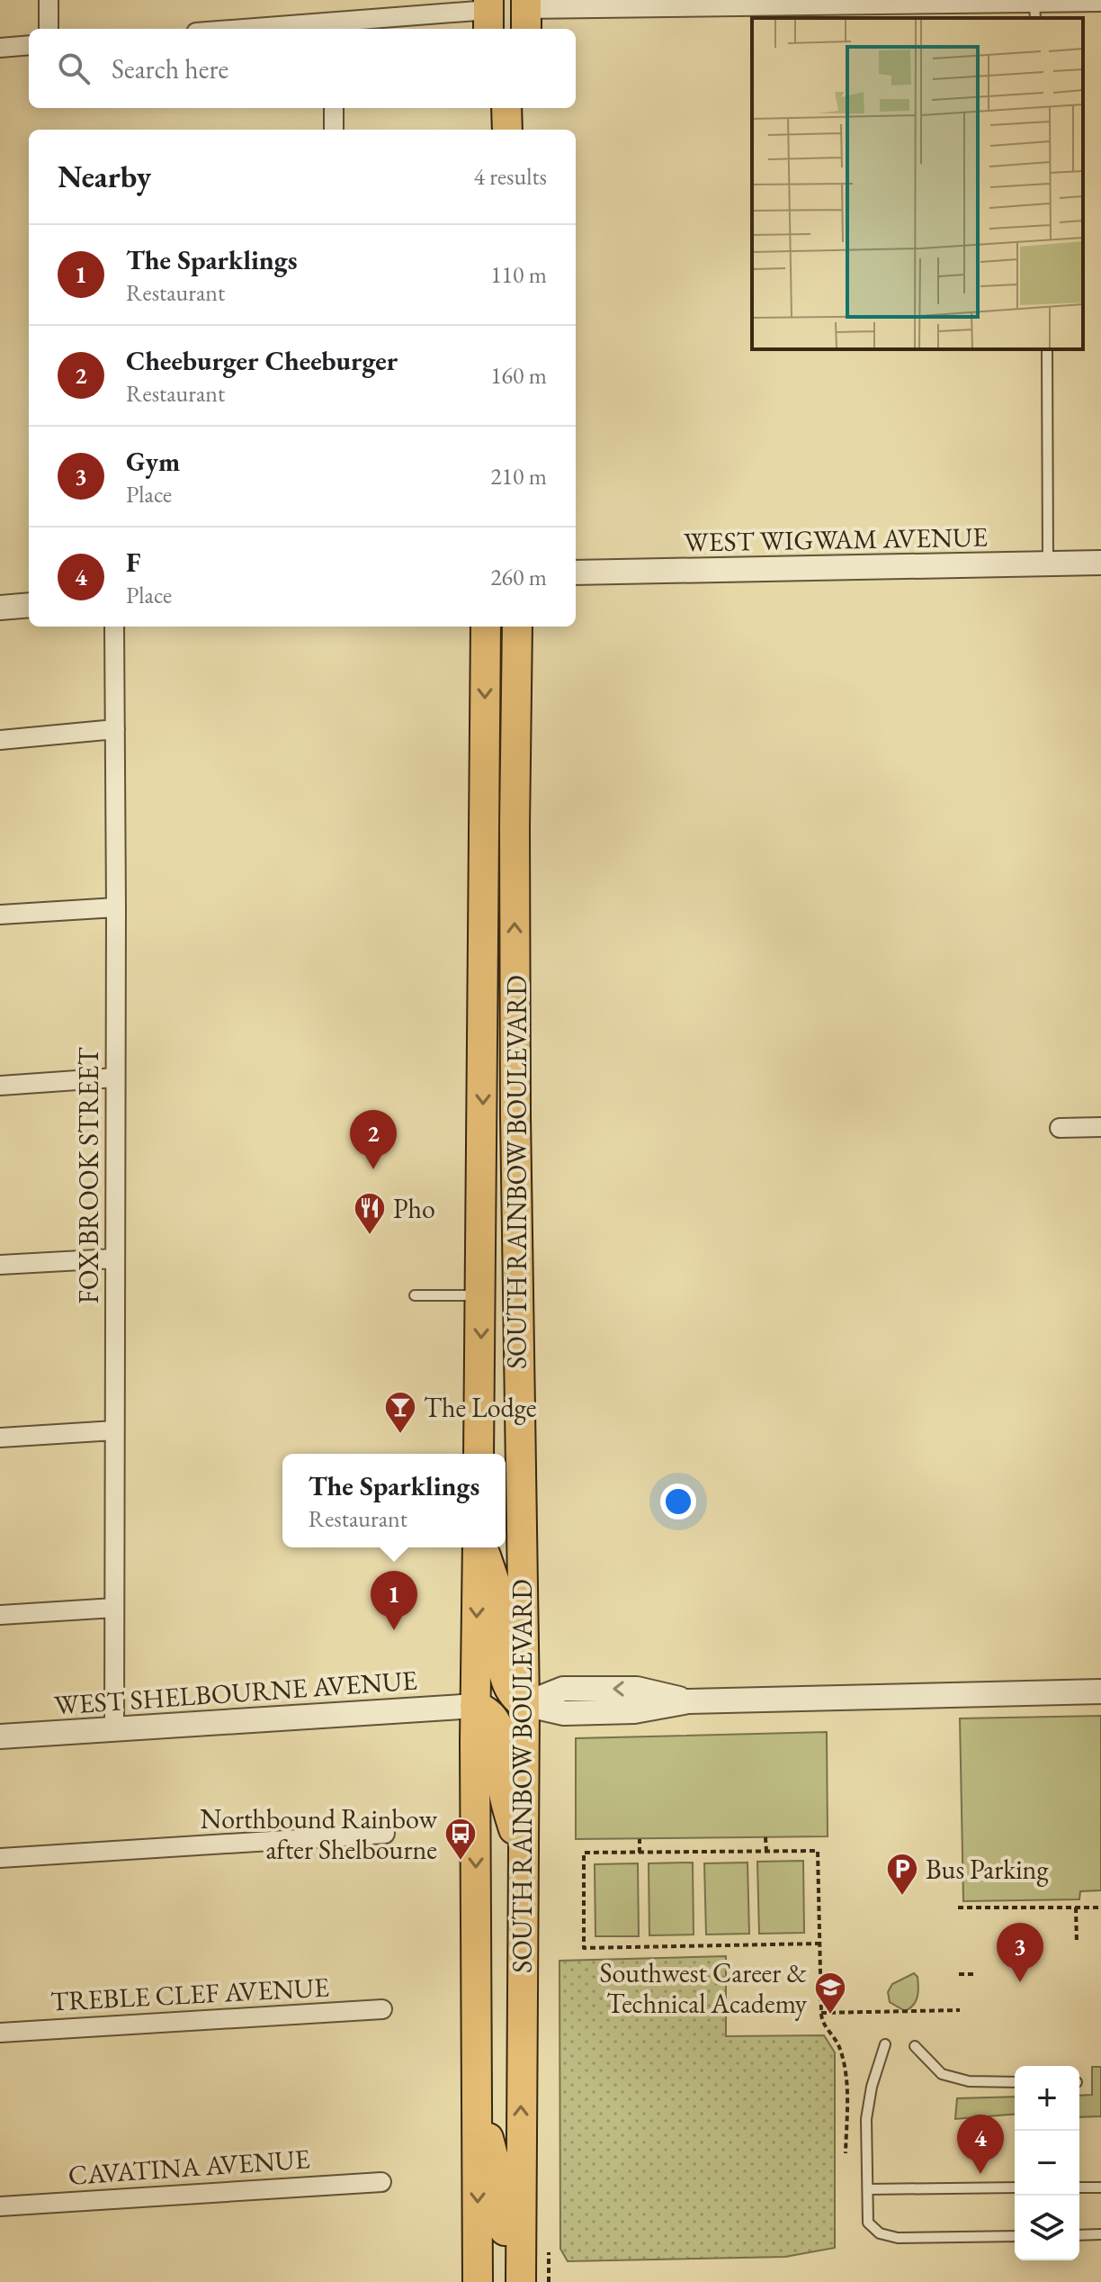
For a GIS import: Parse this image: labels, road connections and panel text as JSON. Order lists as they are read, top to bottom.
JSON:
{
  "streets": {
    "main road": ["SOUTH RAINBOW BOULEVARD"],
    "street": [
      "WEST WIGWAM AVENUE",
      "FOX BROOK STREET",
      "WEST SHELBOURNE AVENUE",
      "TREBLE CLEF AVENUE",
      "CAVATINA AVENUE"
    ]
  },
  "crossings": [
    ["SOUTH RAINBOW BOULEVARD", "WEST SHELBOURNE AVENUE"],
    ["FOX BROOK STREET", "WEST SHELBOURNE AVENUE"]
  ],
  "places": {
    "restaurant": ["Pho"],
    "bar": ["The Lodge"],
    "bus stop": ["Northbound Rainbow after Shelbourne"],
    "parking": ["Bus Parking"],
    "school or university": ["Southwest Career & Technical Academy"]
  },
  "page": {
    "search": "Search here",
    "heading": ["Nearby", "4 results"],
    "list": [
      {
        "mark": "1",
        "name": "The Sparklings",
        "note": "Restaurant",
        "value": "110 m"
      },
      {
        "mark": "2",
        "name": "Cheeburger Cheeburger",
        "note": "Restaurant",
        "value": "160 m"
      },
      {
        "mark": "3",
        "name": "Gym",
        "note": "Place",
        "value": "210 m"
      },
      {
        "mark": "4",
        "name": "F",
        "note": "Place",
        "value": "260 m"
      }
    ],
    "pins": [
      "2",
      "1",
      "3",
      "4"
    ],
    "popup": ["The Sparklings", "Restaurant"],
    "map_buttons": ["+", "−"]
  }
}
